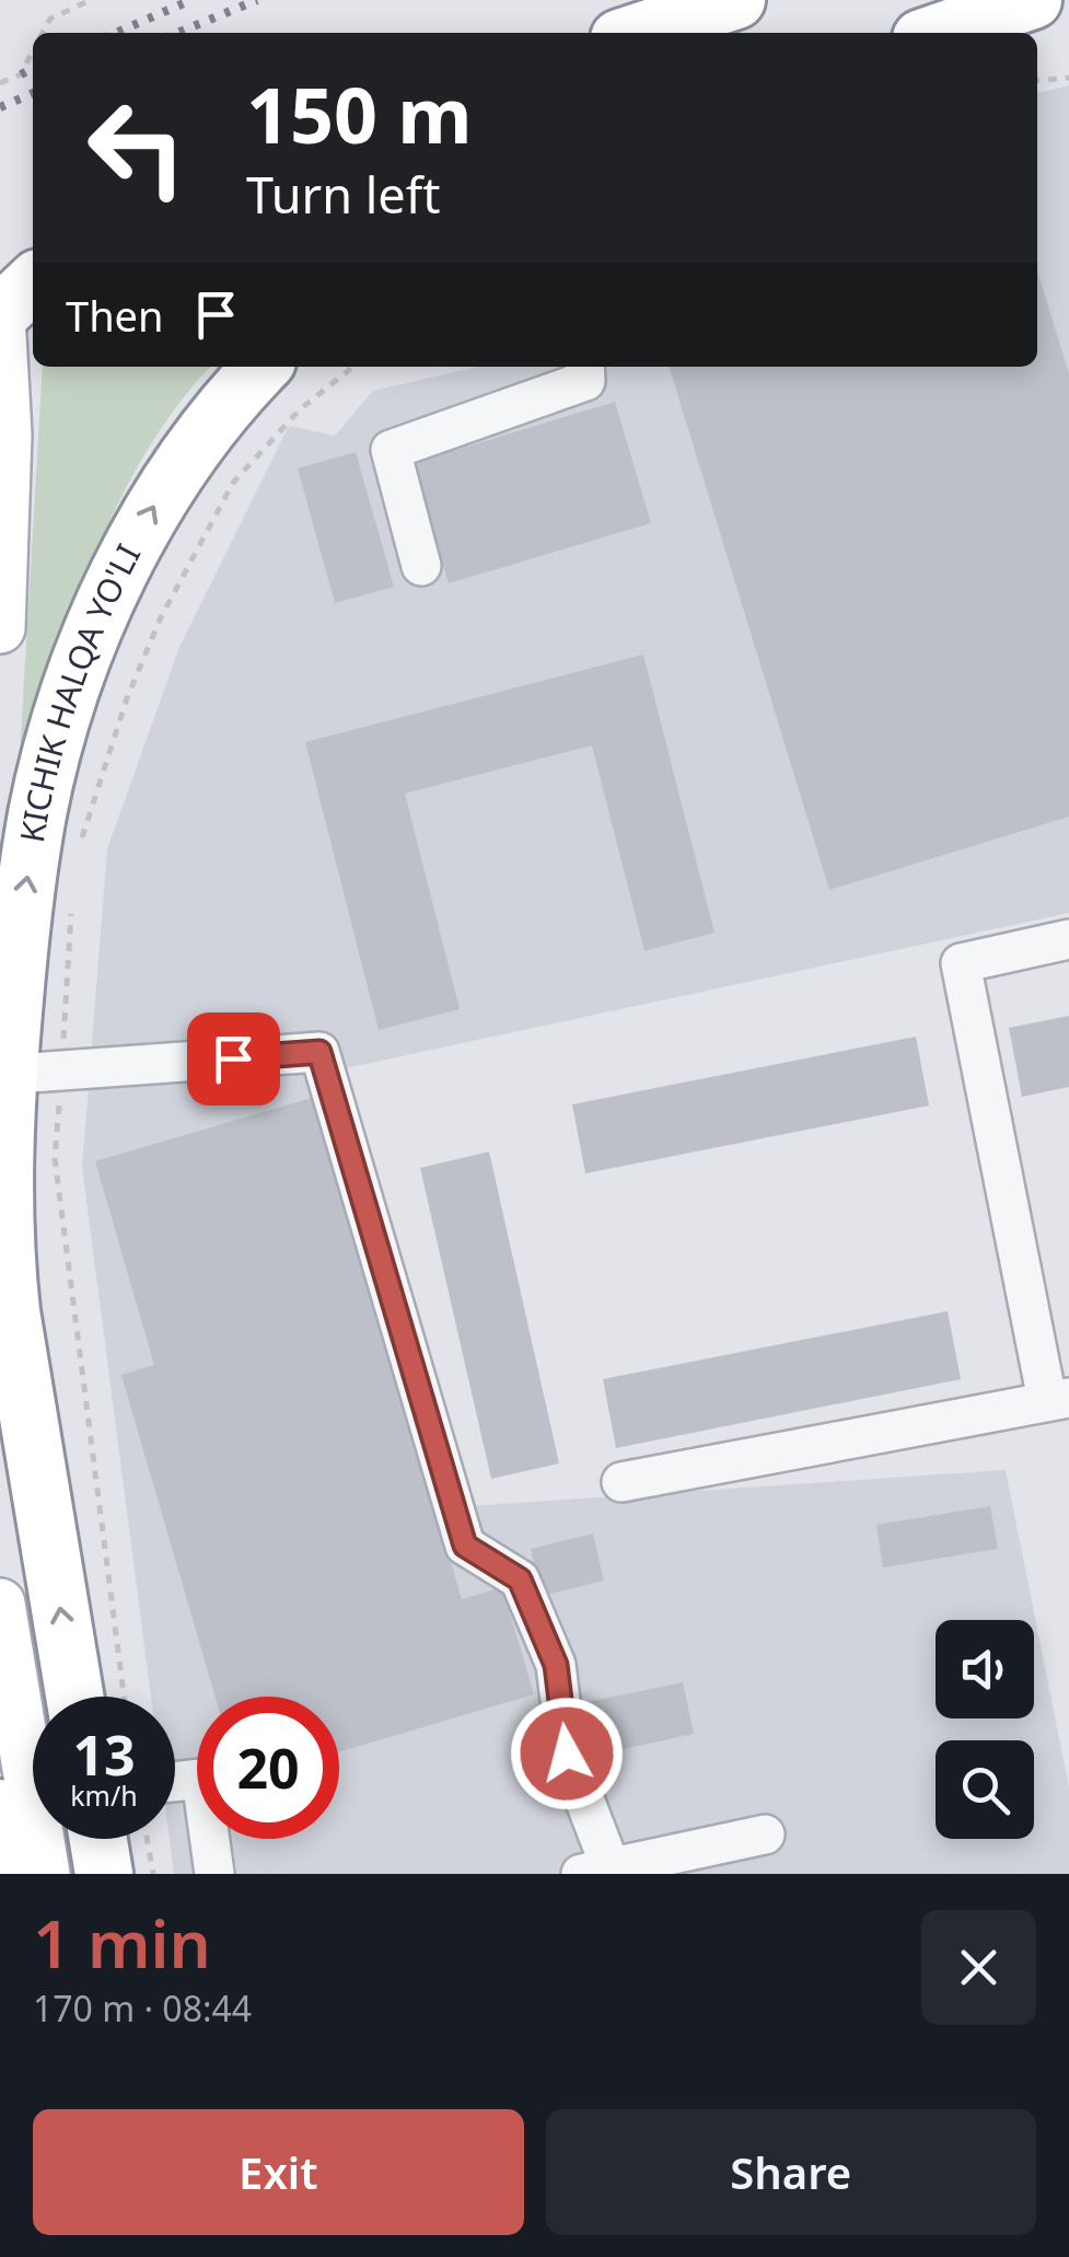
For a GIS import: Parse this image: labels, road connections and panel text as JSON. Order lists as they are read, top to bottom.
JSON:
{
  "streets": {
    "highway": ["KICHIK HALQA YO'LI"]
  },
  "one_way": ["KICHIK HALQA YO'LI"],
  "page": {
    "turn": ["150 m", "Turn left"],
    "then": "Then",
    "speed": "13 km/h",
    "limit": "20",
    "heading": ["1 min", "170 m · 08:44"],
    "buttons": ["Exit", "Share"]
  }
}
